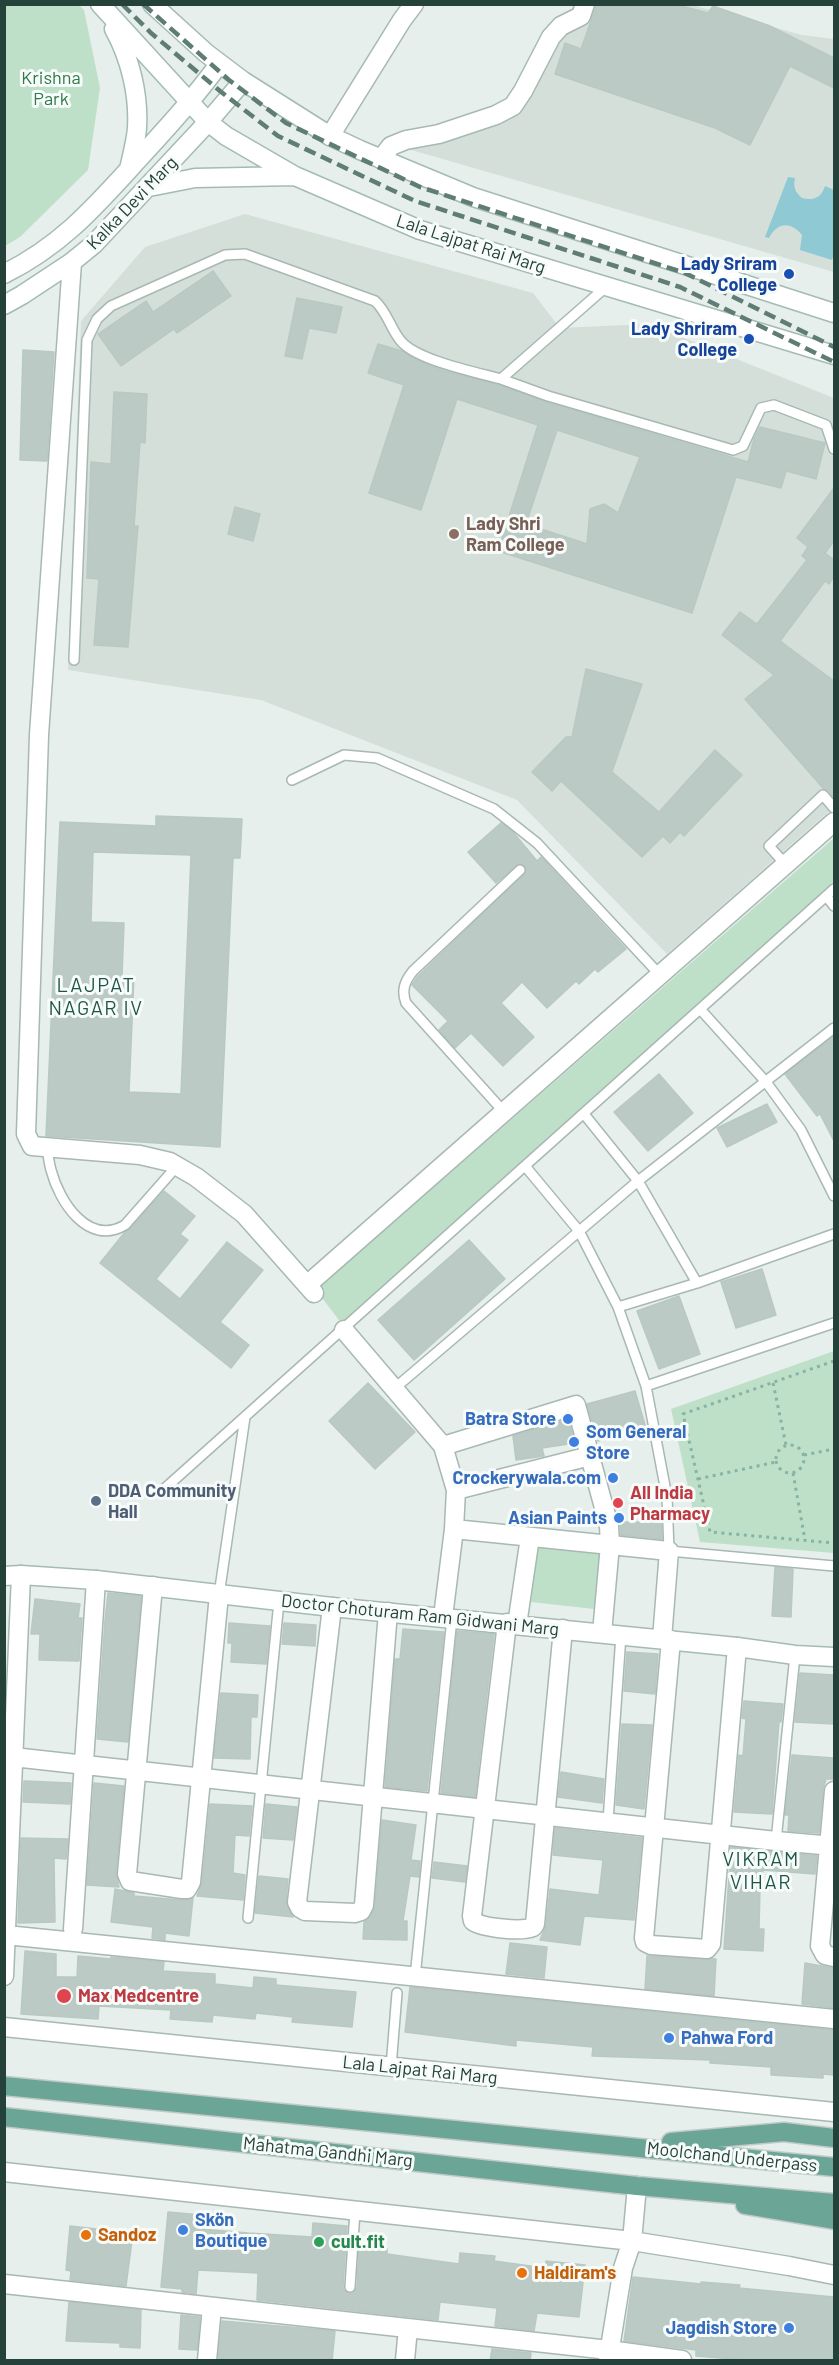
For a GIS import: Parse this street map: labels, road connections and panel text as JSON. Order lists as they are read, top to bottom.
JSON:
{
  "streets": {
    "main road": ["Mahatma Gandhi Marg", "Moolchand Underpass"],
    "street": ["Kalka Devi Marg", "Lala Lajpat Rai Marg", "Doctor Choturam Ram Gidwani Marg"]
  },
  "crossings": [
    ["Kalka Devi Marg", "Lala Lajpat Rai Marg"],
    ["Mahatma Gandhi Marg", "Moolchand Underpass"]
  ],
  "districts": ["LAJPAT NAGAR IV", "VIKRAM VIHAR"],
  "parks": ["Krishna Park"],
  "places": [
    "Lady Sriram College",
    "Lady Shriram College",
    "Lady Shri Ram College",
    "Batra Store",
    "Som General Store",
    "Crockerywala.com",
    "DDA Community Hall",
    "All India Pharmacy",
    "Asian Paints",
    "Max Medcentre",
    "Pahwa Ford",
    "Skön Boutique",
    "Sandoz",
    "cult.fit",
    "Haldiram's",
    "Jagdish Store"
  ]
}
